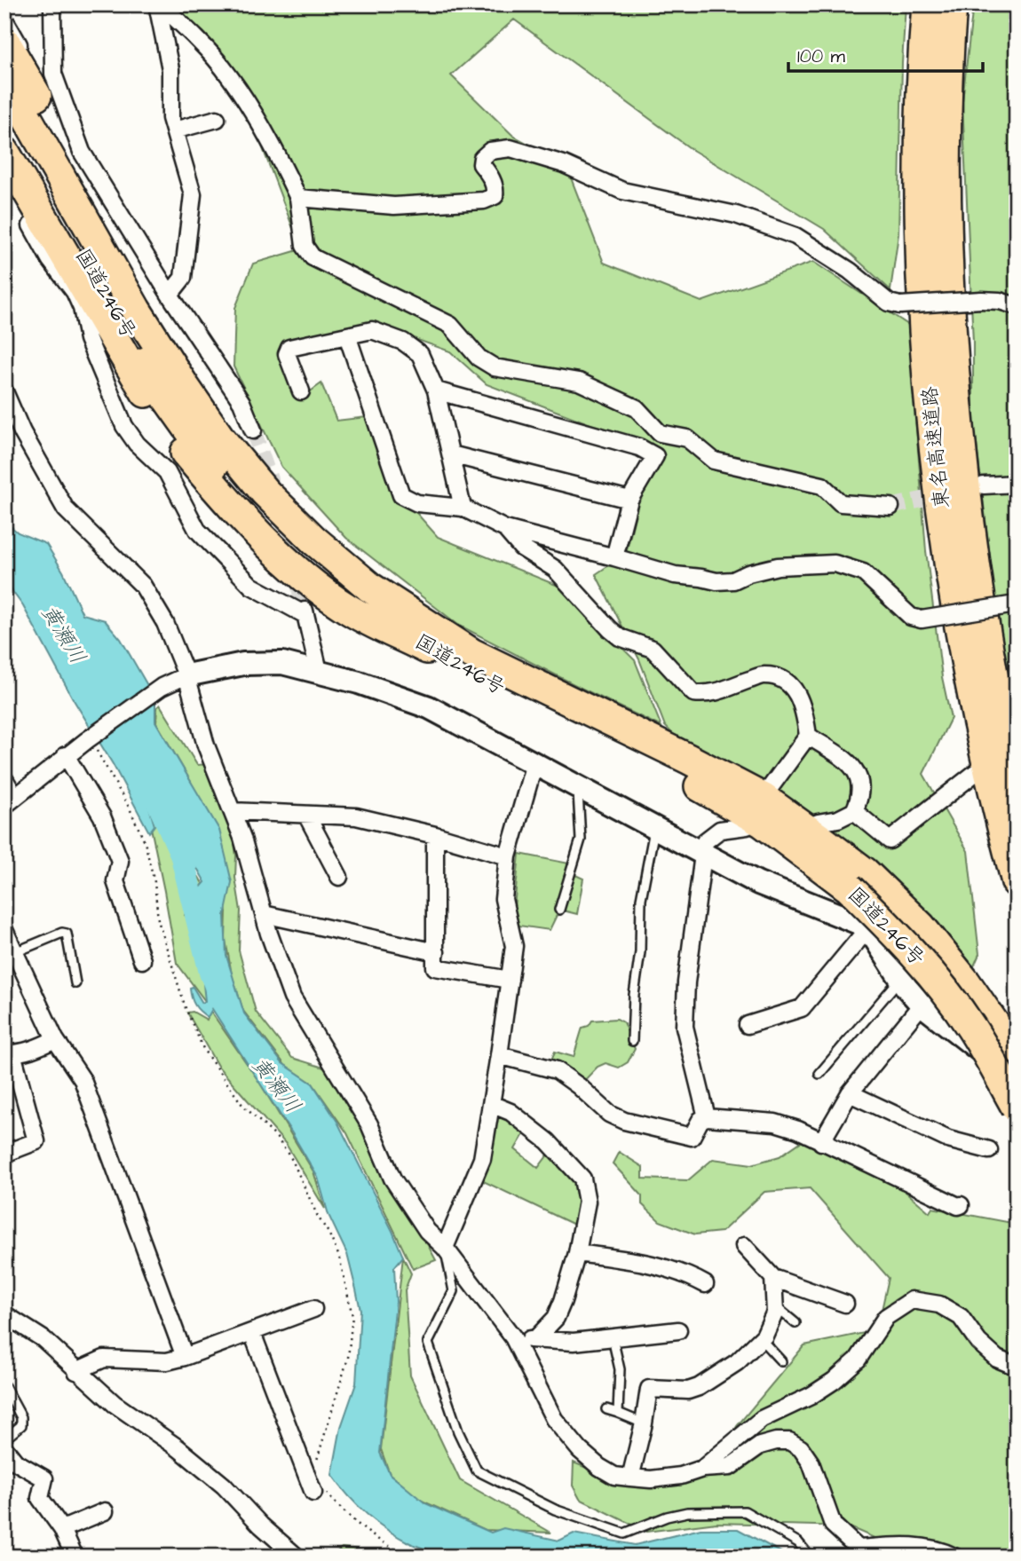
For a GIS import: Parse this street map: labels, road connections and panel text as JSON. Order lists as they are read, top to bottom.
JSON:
{
  "streets": {
    "highway": ["国道246号", "東名高速道路"]
  },
  "water": ["黄瀬川"],
  "scale_bar": "100 m"
}
